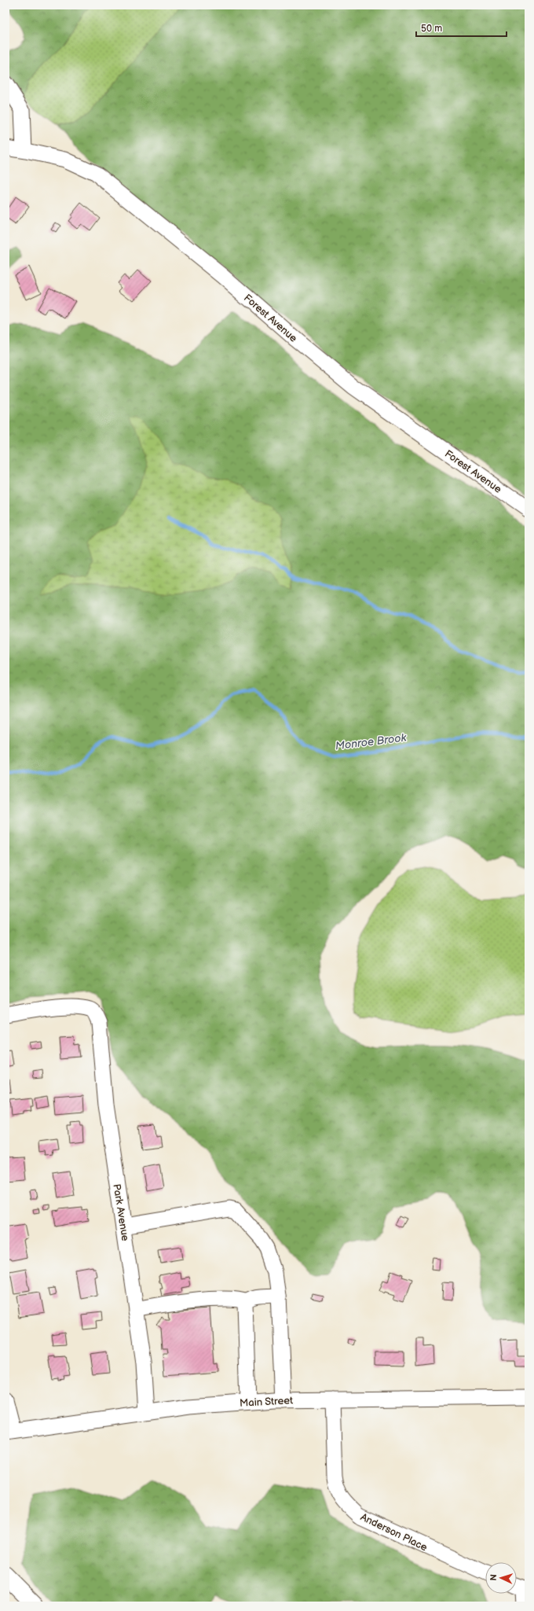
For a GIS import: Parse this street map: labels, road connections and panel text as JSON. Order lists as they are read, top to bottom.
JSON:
{
  "streets": {
    "street": [
      "Forest Avenue",
      "Park Avenue",
      "Main Street",
      "Anderson Place"
    ]
  },
  "crossings": [
    ["Park Avenue", "Main Street"],
    ["Main Street", "Anderson Place"]
  ],
  "water": ["Monroe Brook"],
  "scale_bar": "50 m",
  "north": "left"
}
